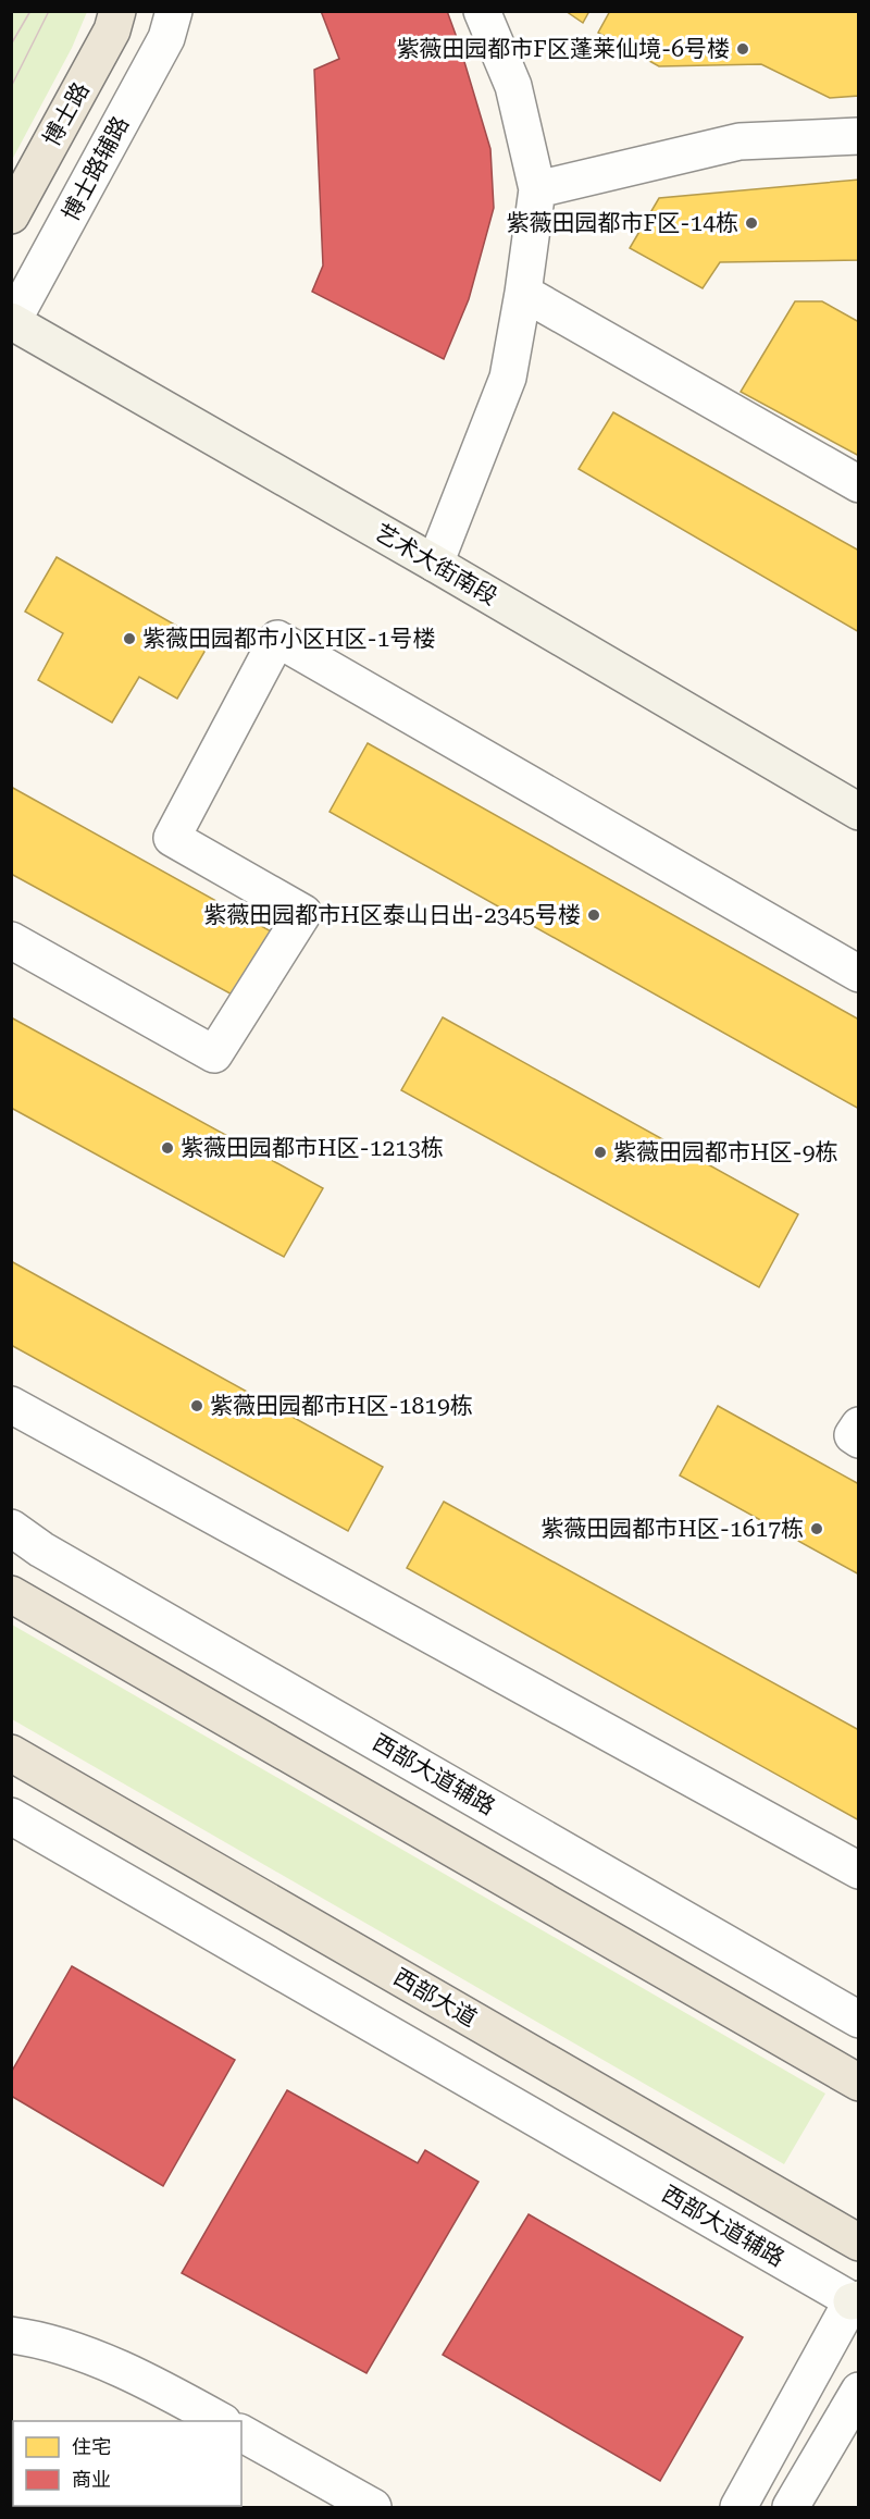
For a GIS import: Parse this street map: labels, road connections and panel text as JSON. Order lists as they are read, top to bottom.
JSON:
{
  "streets": {
    "main road": ["博士路", "西部大道"],
    "street": ["博士路辅路", "艺术大街南段", "西部大道辅路"]
  },
  "crossings": [
    ["博士路辅路", "艺术大街南段"]
  ],
  "places": [
    "紫薇田园都市F区蓬莱仙境-6号楼",
    "紫薇田园都市F区-14栋",
    "紫薇田园都市小区H区-1号楼",
    "紫薇田园都市H区泰山日出-2345号楼",
    "紫薇田园都市H区-1213栋",
    "紫薇田园都市H区-9栋",
    "紫薇田园都市H区-1819栋",
    "紫薇田园都市H区-1617栋"
  ],
  "legend": ["住宅", "商业"]
}
